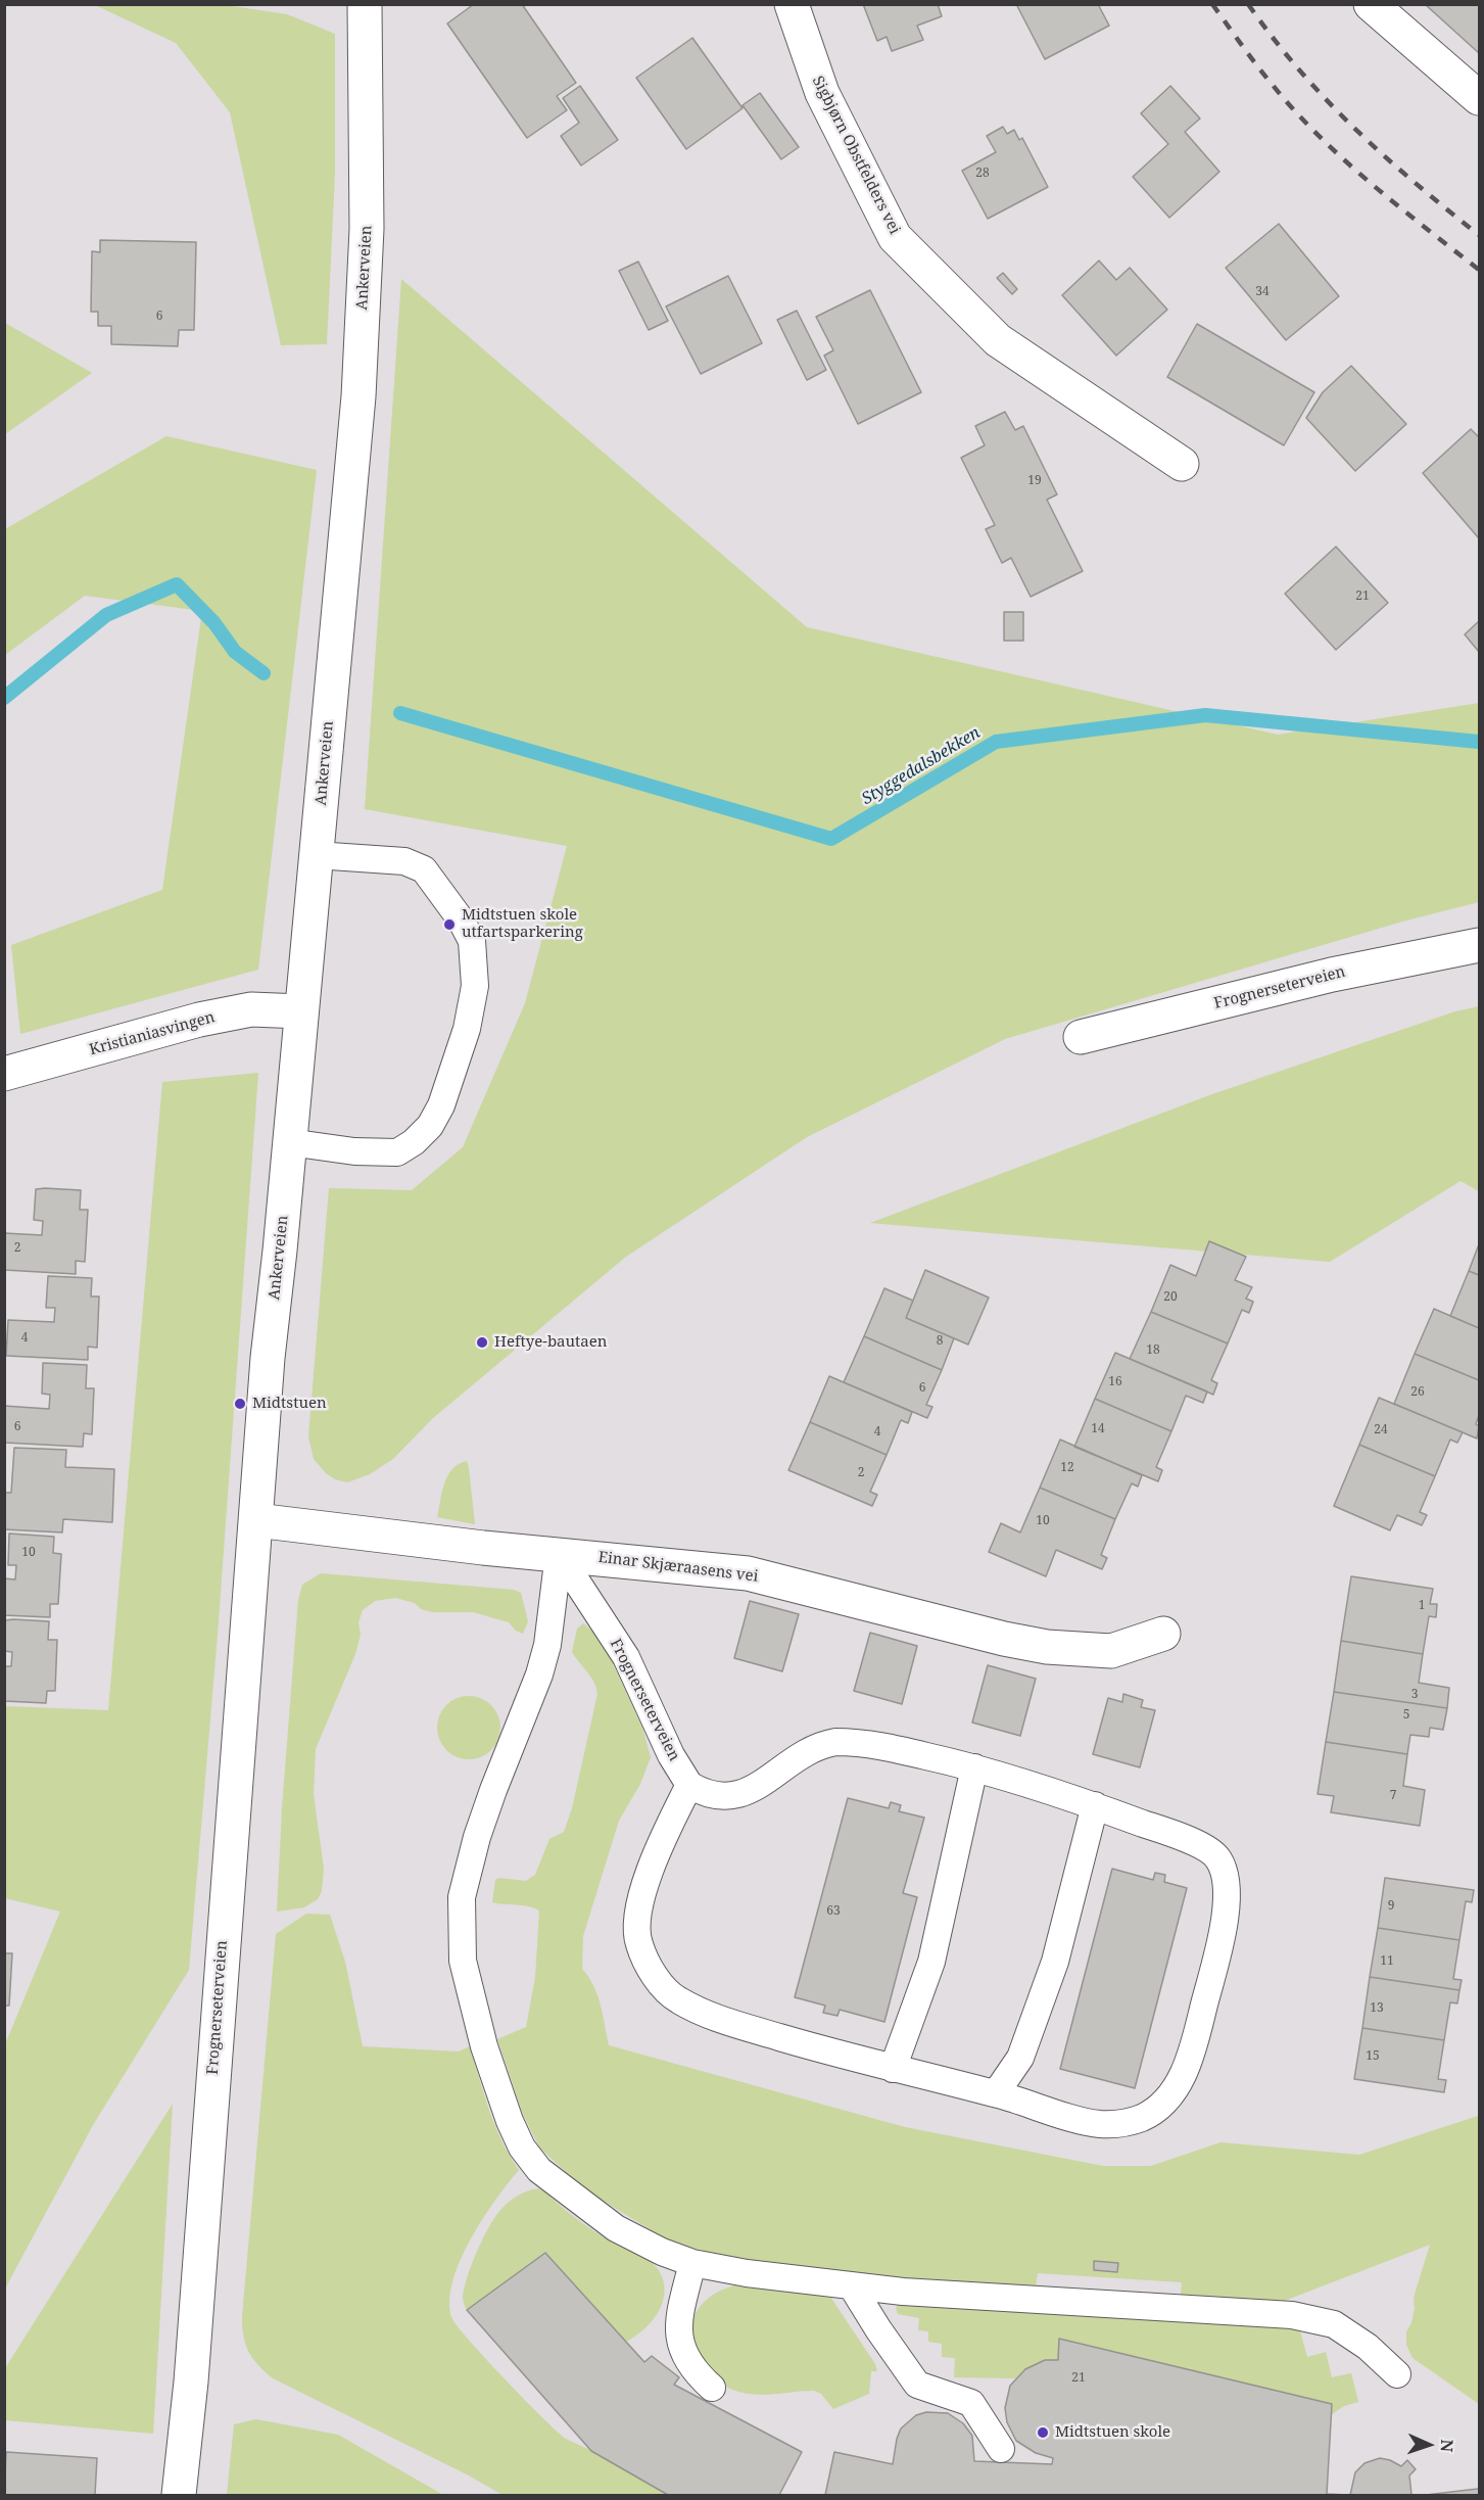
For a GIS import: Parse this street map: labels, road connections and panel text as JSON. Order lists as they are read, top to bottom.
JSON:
{
  "streets": {
    "main road": [
      "Sigbjørn Obstfelders vei",
      "Ankerveien",
      "Frognerseterveien",
      "Kristianiasvingen",
      "Einar Skjæraasens vei"
    ]
  },
  "crossings": [
    ["Ankerveien", "Frognerseterveien"],
    ["Ankerveien", "Kristianiasvingen"],
    ["Ankerveien", "Einar Skjæraasens vei"],
    ["Frognerseterveien", "Einar Skjæraasens vei"]
  ],
  "water": ["Styggedalsbekken"],
  "places": [
    "Midtstuen skole utfartsparkering",
    "Heftye-bautaen",
    "Midtstuen",
    "Midtstuen skole"
  ],
  "house_numbers": [
    "28",
    "34",
    "6",
    "19",
    "21",
    "2",
    "20",
    "4",
    "8",
    "18",
    "16",
    "6",
    "26",
    "6",
    "14",
    "24",
    "4",
    "12",
    "2",
    "10",
    "10",
    "1",
    "3",
    "5",
    "7",
    "9",
    "63",
    "11",
    "13",
    "15",
    "21"
  ],
  "north": "right"
}
